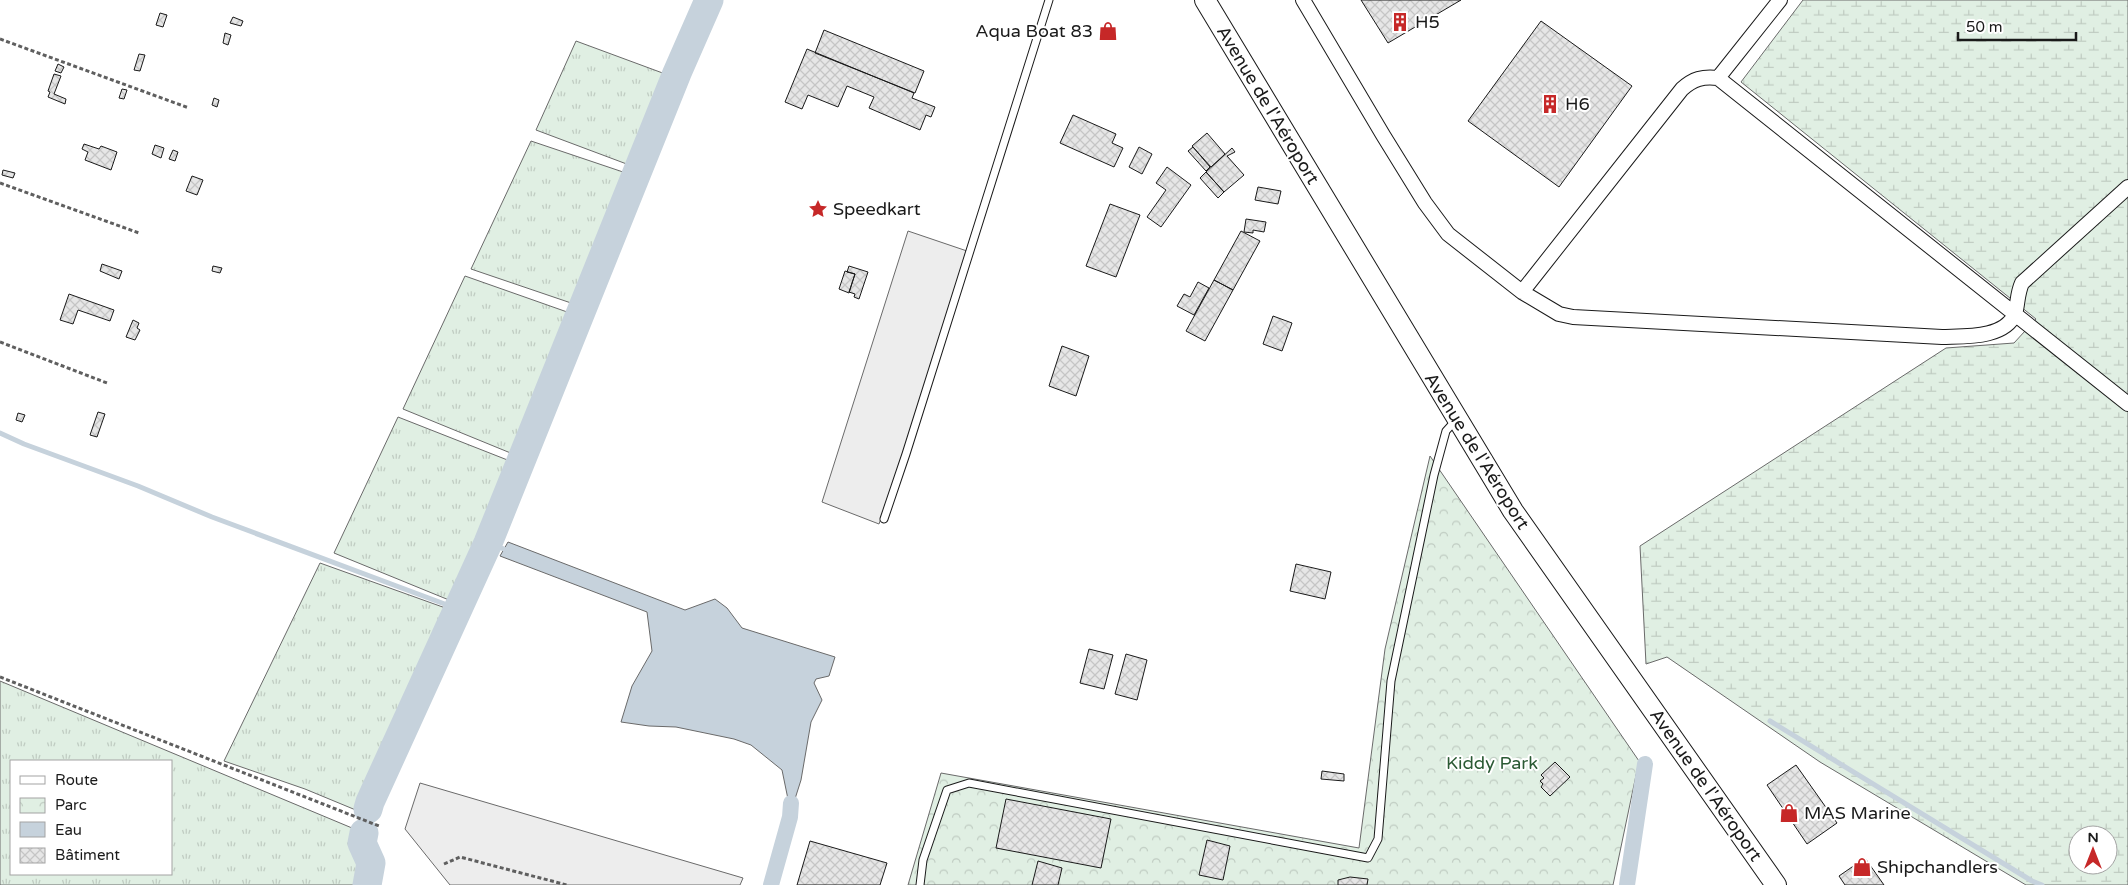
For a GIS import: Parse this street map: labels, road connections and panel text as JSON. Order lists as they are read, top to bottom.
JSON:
{
  "streets": {
    "main road": ["Avenue de l'Aéroport"]
  },
  "parks": ["Kiddy Park"],
  "places": {
    "building": ["H5", "H6"],
    "shop": ["Aqua Boat 83", "MAS Marine", "Shipchandlers"],
    "place": ["Speedkart"]
  },
  "legend": [
    "Route",
    "Parc",
    "Eau",
    "Bâtiment"
  ],
  "scale_bar": "50 m",
  "north": "top"
}
